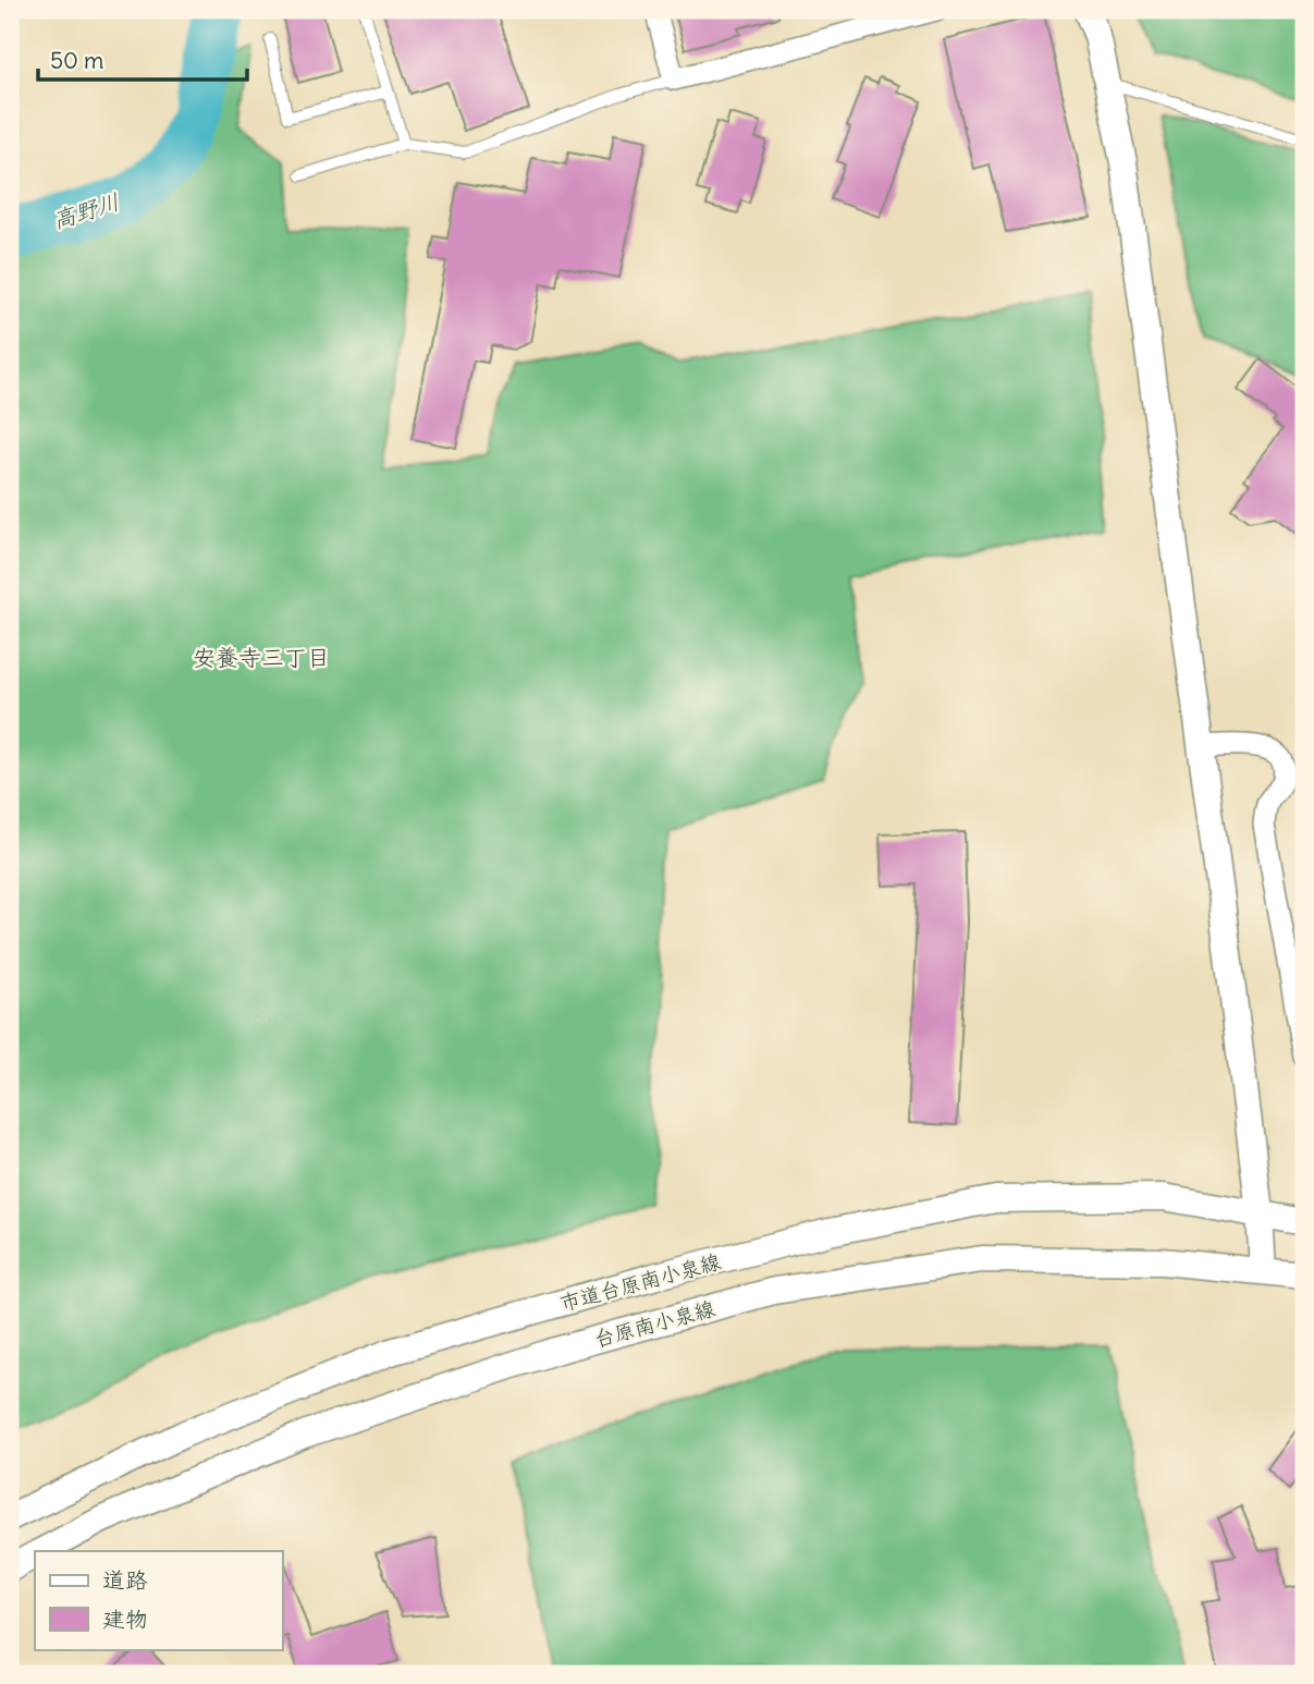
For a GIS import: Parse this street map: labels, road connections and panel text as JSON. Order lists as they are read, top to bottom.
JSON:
{
  "streets": {
    "street": ["市道台原南小泉線", "台原南小泉線"]
  },
  "districts": ["安養寺三丁目"],
  "water": ["高野川"],
  "legend": ["道路", "建物"],
  "scale_bar": "50 m"
}
